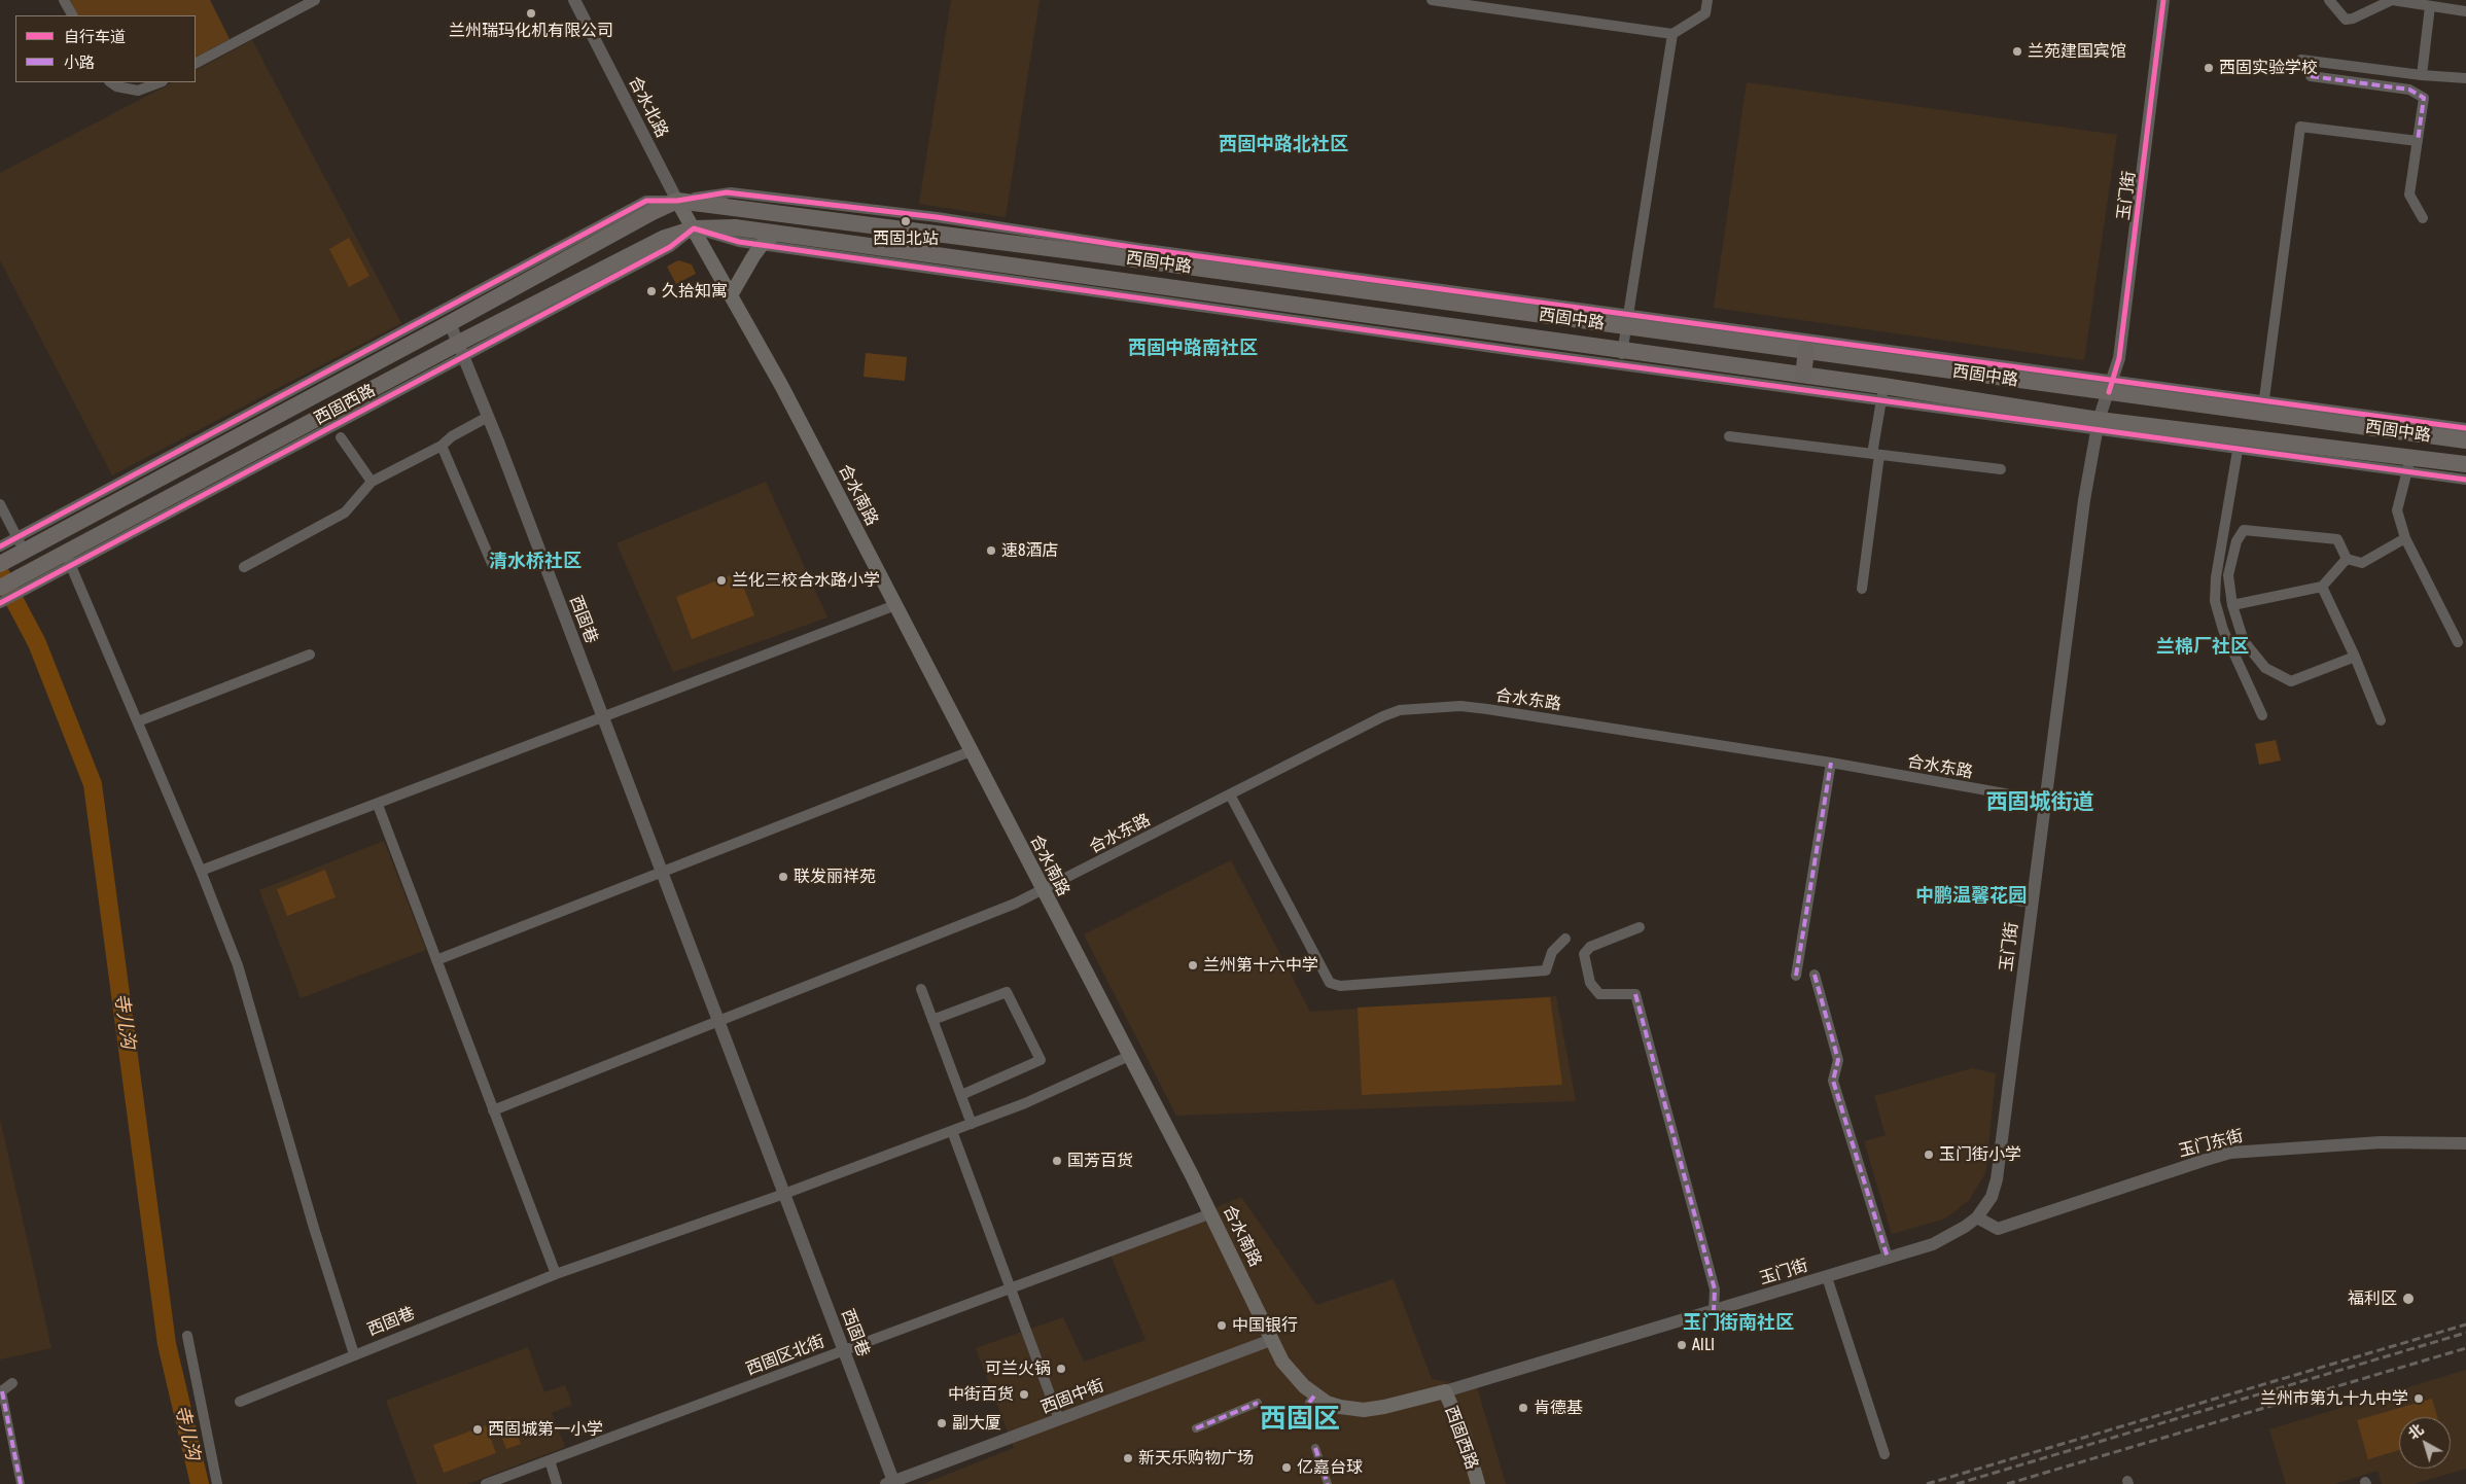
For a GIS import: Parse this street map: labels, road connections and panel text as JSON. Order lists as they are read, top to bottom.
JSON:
{
  "streets": {
    "main road": [
      "合水北路",
      "西固中路",
      "西固西路",
      "合水南路"
    ],
    "street": [
      "玉门街",
      "西固巷",
      "合水东路",
      "玉门东街",
      "西固区北街",
      "西固中街"
    ]
  },
  "crossings": [
    ["合水北路", "西固中路"],
    ["合水北路", "西固西路"],
    ["合水北路", "合水南路"],
    ["玉门街", "西固中路"],
    ["玉门街", "西固西路"],
    ["玉门街", "合水南路"],
    ["玉门街", "合水东路"],
    ["玉门街", "玉门东街"],
    ["西固中路", "西固西路"],
    ["西固中路", "合水南路"],
    ["西固西路", "合水南路"],
    ["西固西路", "西固巷"],
    ["合水南路", "合水东路"],
    ["合水南路", "西固区北街"],
    ["合水南路", "西固中街"],
    ["西固巷", "合水东路"],
    ["西固巷", "西固区北街"],
    ["西固巷", "西固中街"]
  ],
  "districts": [
    "西固中路北社区",
    "西固中路南社区",
    "清水桥社区",
    "兰棉厂社区",
    "西固城街道",
    "中鹏温馨花园",
    "玉门街南社区",
    "西固区"
  ],
  "water": ["寺儿沟"],
  "places": [
    "兰州瑞玛化机有限公司",
    "兰苑建国宾馆",
    "西固实验学校",
    "西固北站",
    "久拾知寓",
    "速8酒店",
    "兰化三校合水路小学",
    "联发丽祥苑",
    "兰州第十六中学",
    "玉门街小学",
    "国芳百货",
    "福利区",
    "中国银行",
    "AILI",
    "可兰火锅",
    "中街百货",
    "兰州市第九十九中学",
    "肯德基",
    "副大厦",
    "西固城第一小学",
    "新天乐购物广场",
    "亿嘉台球"
  ],
  "legend": ["自行车道", "小路"],
  "north": "top left"
}
